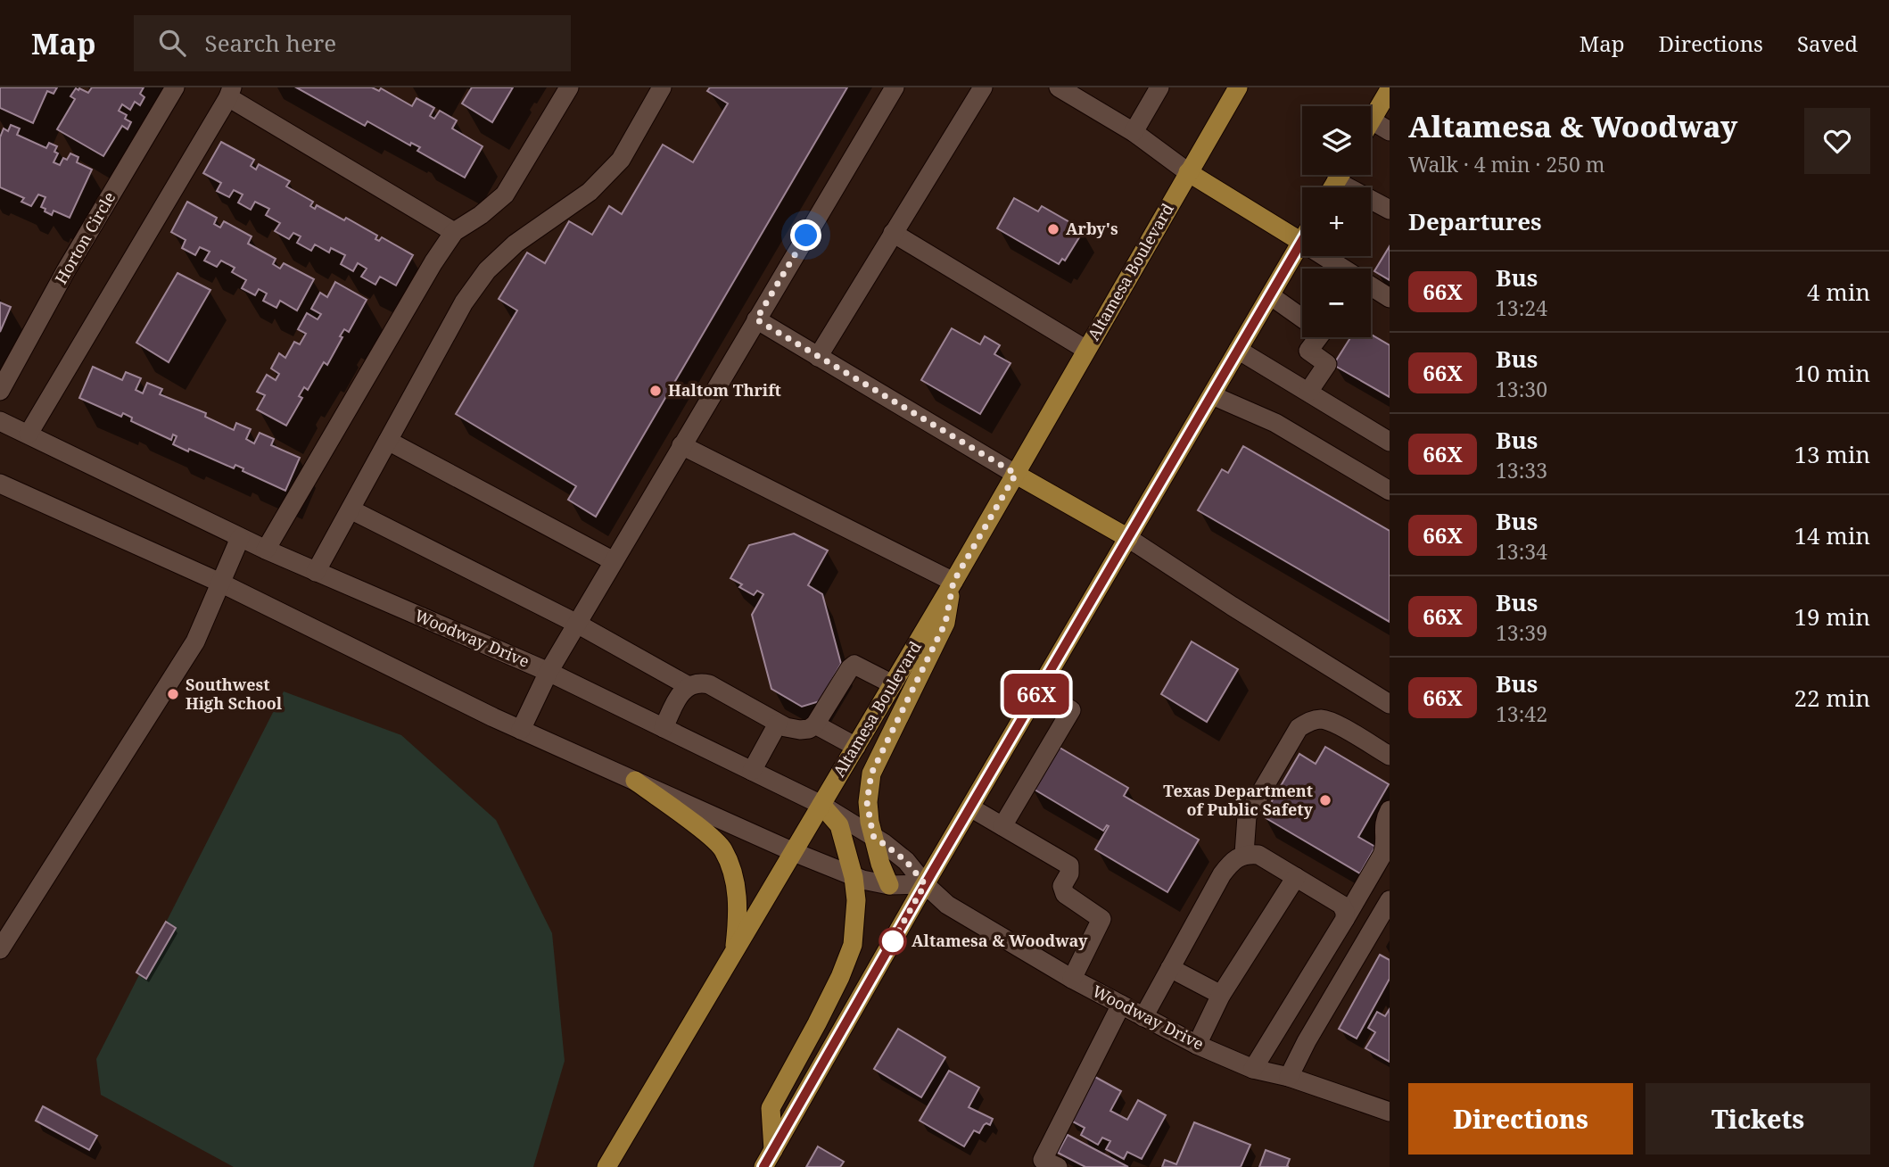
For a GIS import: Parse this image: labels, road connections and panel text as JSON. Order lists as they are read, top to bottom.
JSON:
{
  "streets": {
    "main road": ["Altamesa Boulevard"],
    "street": ["Horton Circle", "Woodway Drive"]
  },
  "crossings": [
    ["Altamesa Boulevard", "Woodway Drive"]
  ],
  "places": [
    "Arby's",
    "Haltom Thrift",
    "Southwest High School",
    "Texas Department of Public Safety",
    "Altamesa & Woodway"
  ],
  "lines": ["bus line 66X"],
  "page": {
    "header": "Map",
    "search": "Search here",
    "nav": ["Map", "Directions", "Saved"],
    "on_map": "66X",
    "heading": [
      ["Altamesa & Woodway", "Walk · 4 min · 250 m"],
      "Departures"
    ],
    "map_buttons": ["+", "−"],
    "list": [
      {
        "mark": "66X",
        "name": "Bus",
        "note": "13:24",
        "value": "4 min"
      },
      {
        "mark": "66X",
        "name": "Bus",
        "note": "13:30",
        "value": "10 min"
      },
      {
        "mark": "66X",
        "name": "Bus",
        "note": "13:33",
        "value": "13 min"
      },
      {
        "mark": "66X",
        "name": "Bus",
        "note": "13:34",
        "value": "14 min"
      },
      {
        "mark": "66X",
        "name": "Bus",
        "note": "13:39",
        "value": "19 min"
      },
      {
        "mark": "66X",
        "name": "Bus",
        "note": "13:42",
        "value": "22 min"
      }
    ],
    "buttons": ["Directions", "Tickets"]
  }
}
